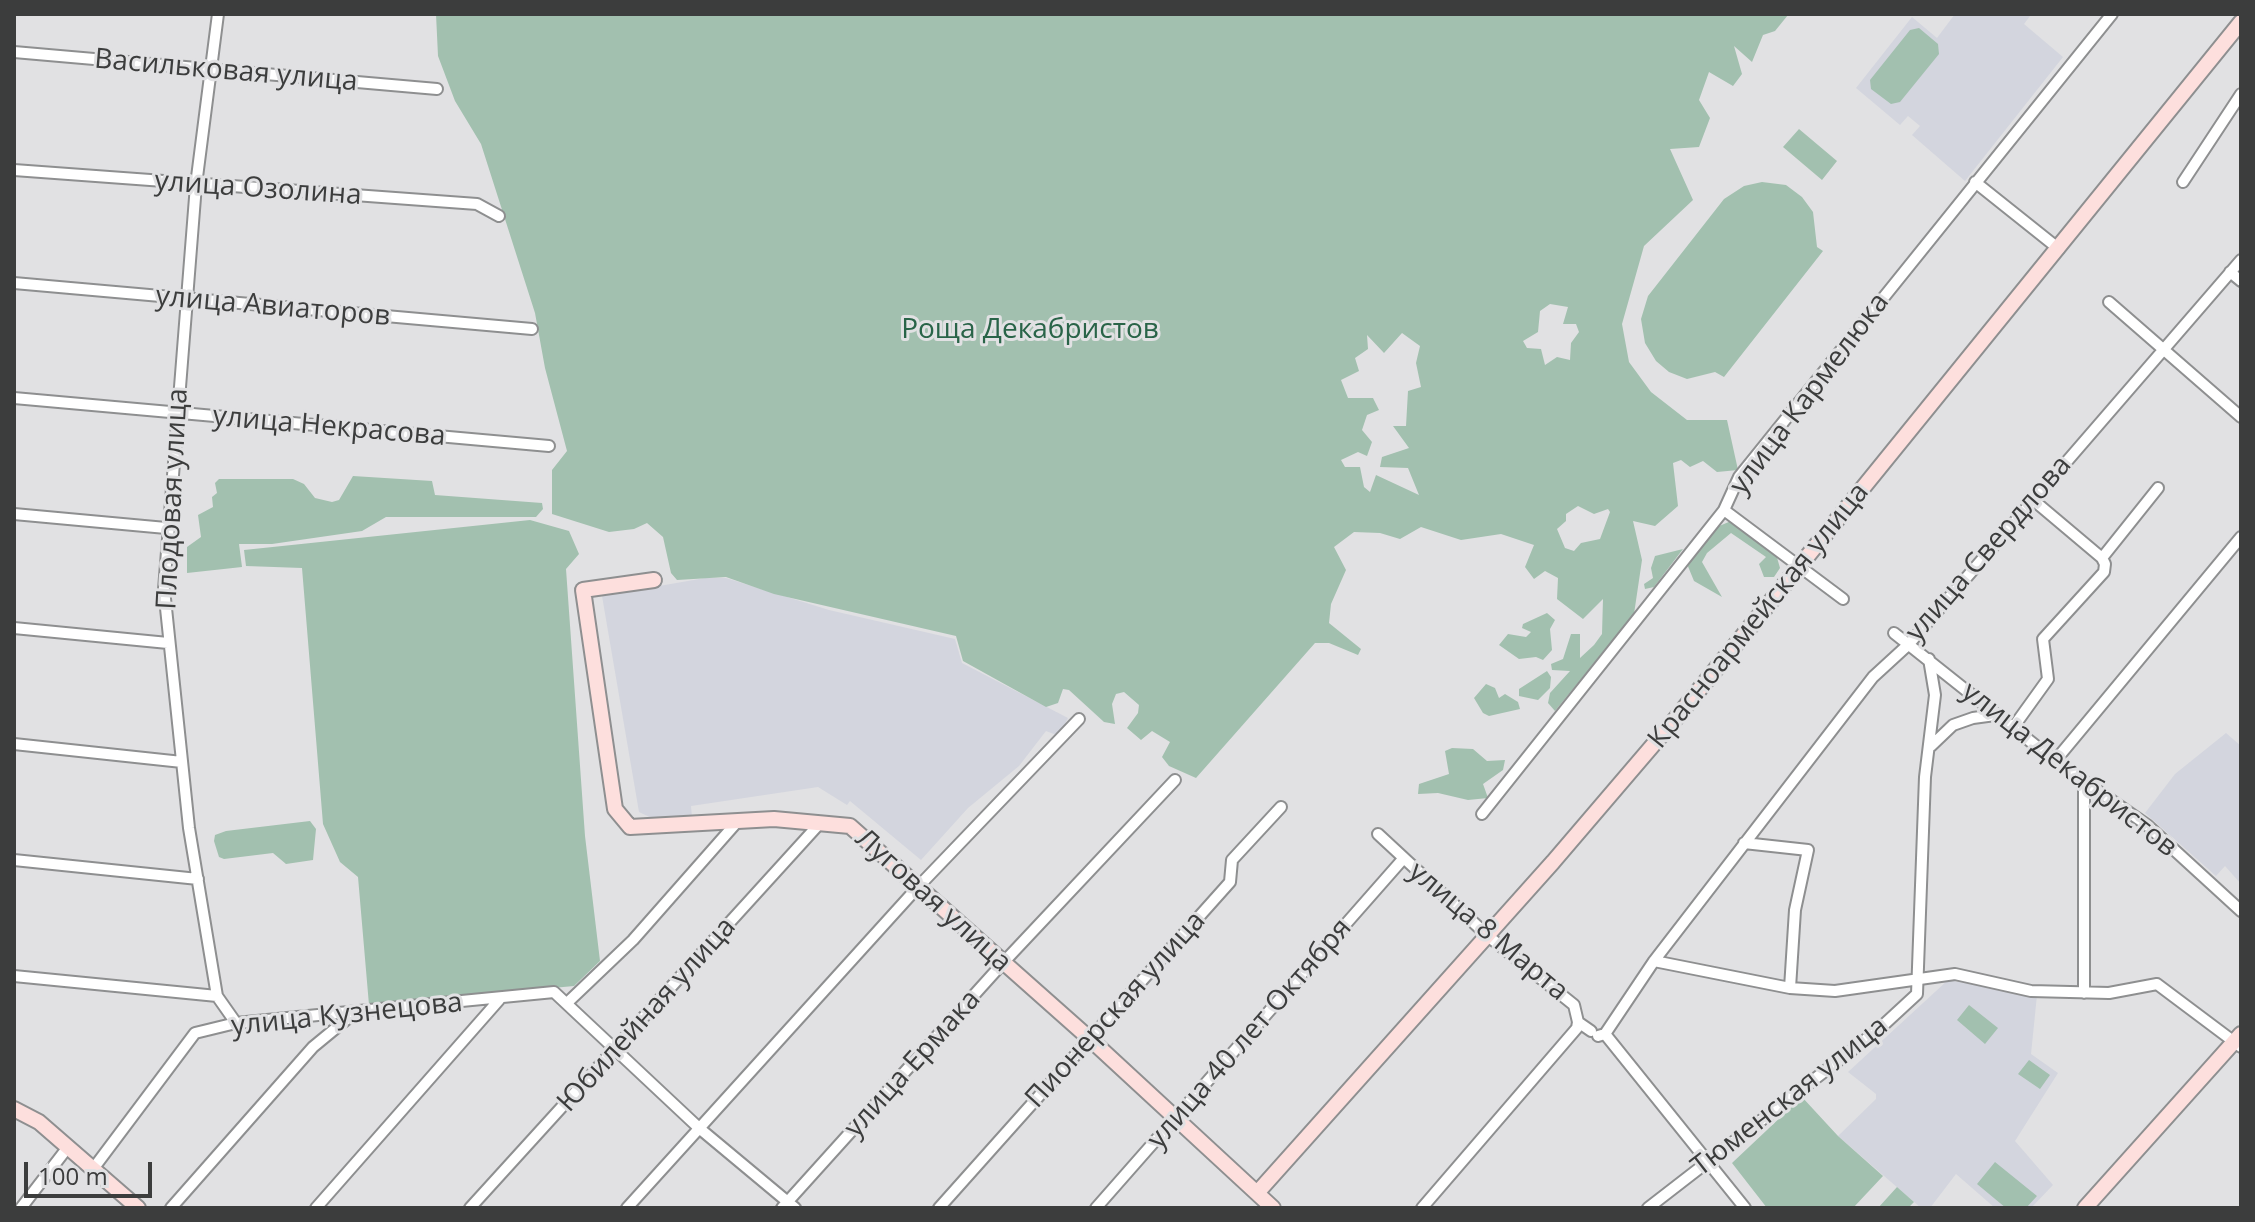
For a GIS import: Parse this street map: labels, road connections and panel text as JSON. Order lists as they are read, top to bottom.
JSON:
{
  "streets": {
    "main road": ["Красноармейская улица", "Луговая улица"],
    "street": [
      "Васильковая улица",
      "улица Озолина",
      "улица Авиаторов",
      "улица Кармелюка",
      "улица Некрасова",
      "Плодовая улица",
      "улица Свердлова",
      "улица Декабристов",
      "улица 8 Марта",
      "Пионерская улица",
      "улица Кузнецова",
      "Юбилейная улица",
      "улица 40 лет Октября",
      "улица Ермака",
      "Тюменская улица"
    ]
  },
  "crossings": [
    ["Васильковая улица", "Плодовая улица"],
    ["улица Озолина", "Плодовая улица"],
    ["улица Авиаторов", "Плодовая улица"],
    ["улица Некрасова", "Плодовая улица"],
    ["Плодовая улица", "улица Кузнецова"],
    ["улица Свердлова", "улица Декабристов"],
    ["улица Свердлова", "улица 8 Марта"],
    ["улица Свердлова", "Тюменская улица"],
    ["Красноармейская улица", "Луговая улица"],
    ["Красноармейская улица", "улица 8 Марта"],
    ["Луговая улица", "Пионерская улица"],
    ["Луговая улица", "Юбилейная улица"],
    ["Луговая улица", "улица 40 лет Октября"],
    ["Луговая улица", "улица Ермака"],
    ["улица 8 Марта", "улица 40 лет Октября"],
    ["улица 8 Марта", "Тюменская улица"]
  ],
  "parks": ["Роща Декабристов"],
  "scale_bar": "100 m"
}
